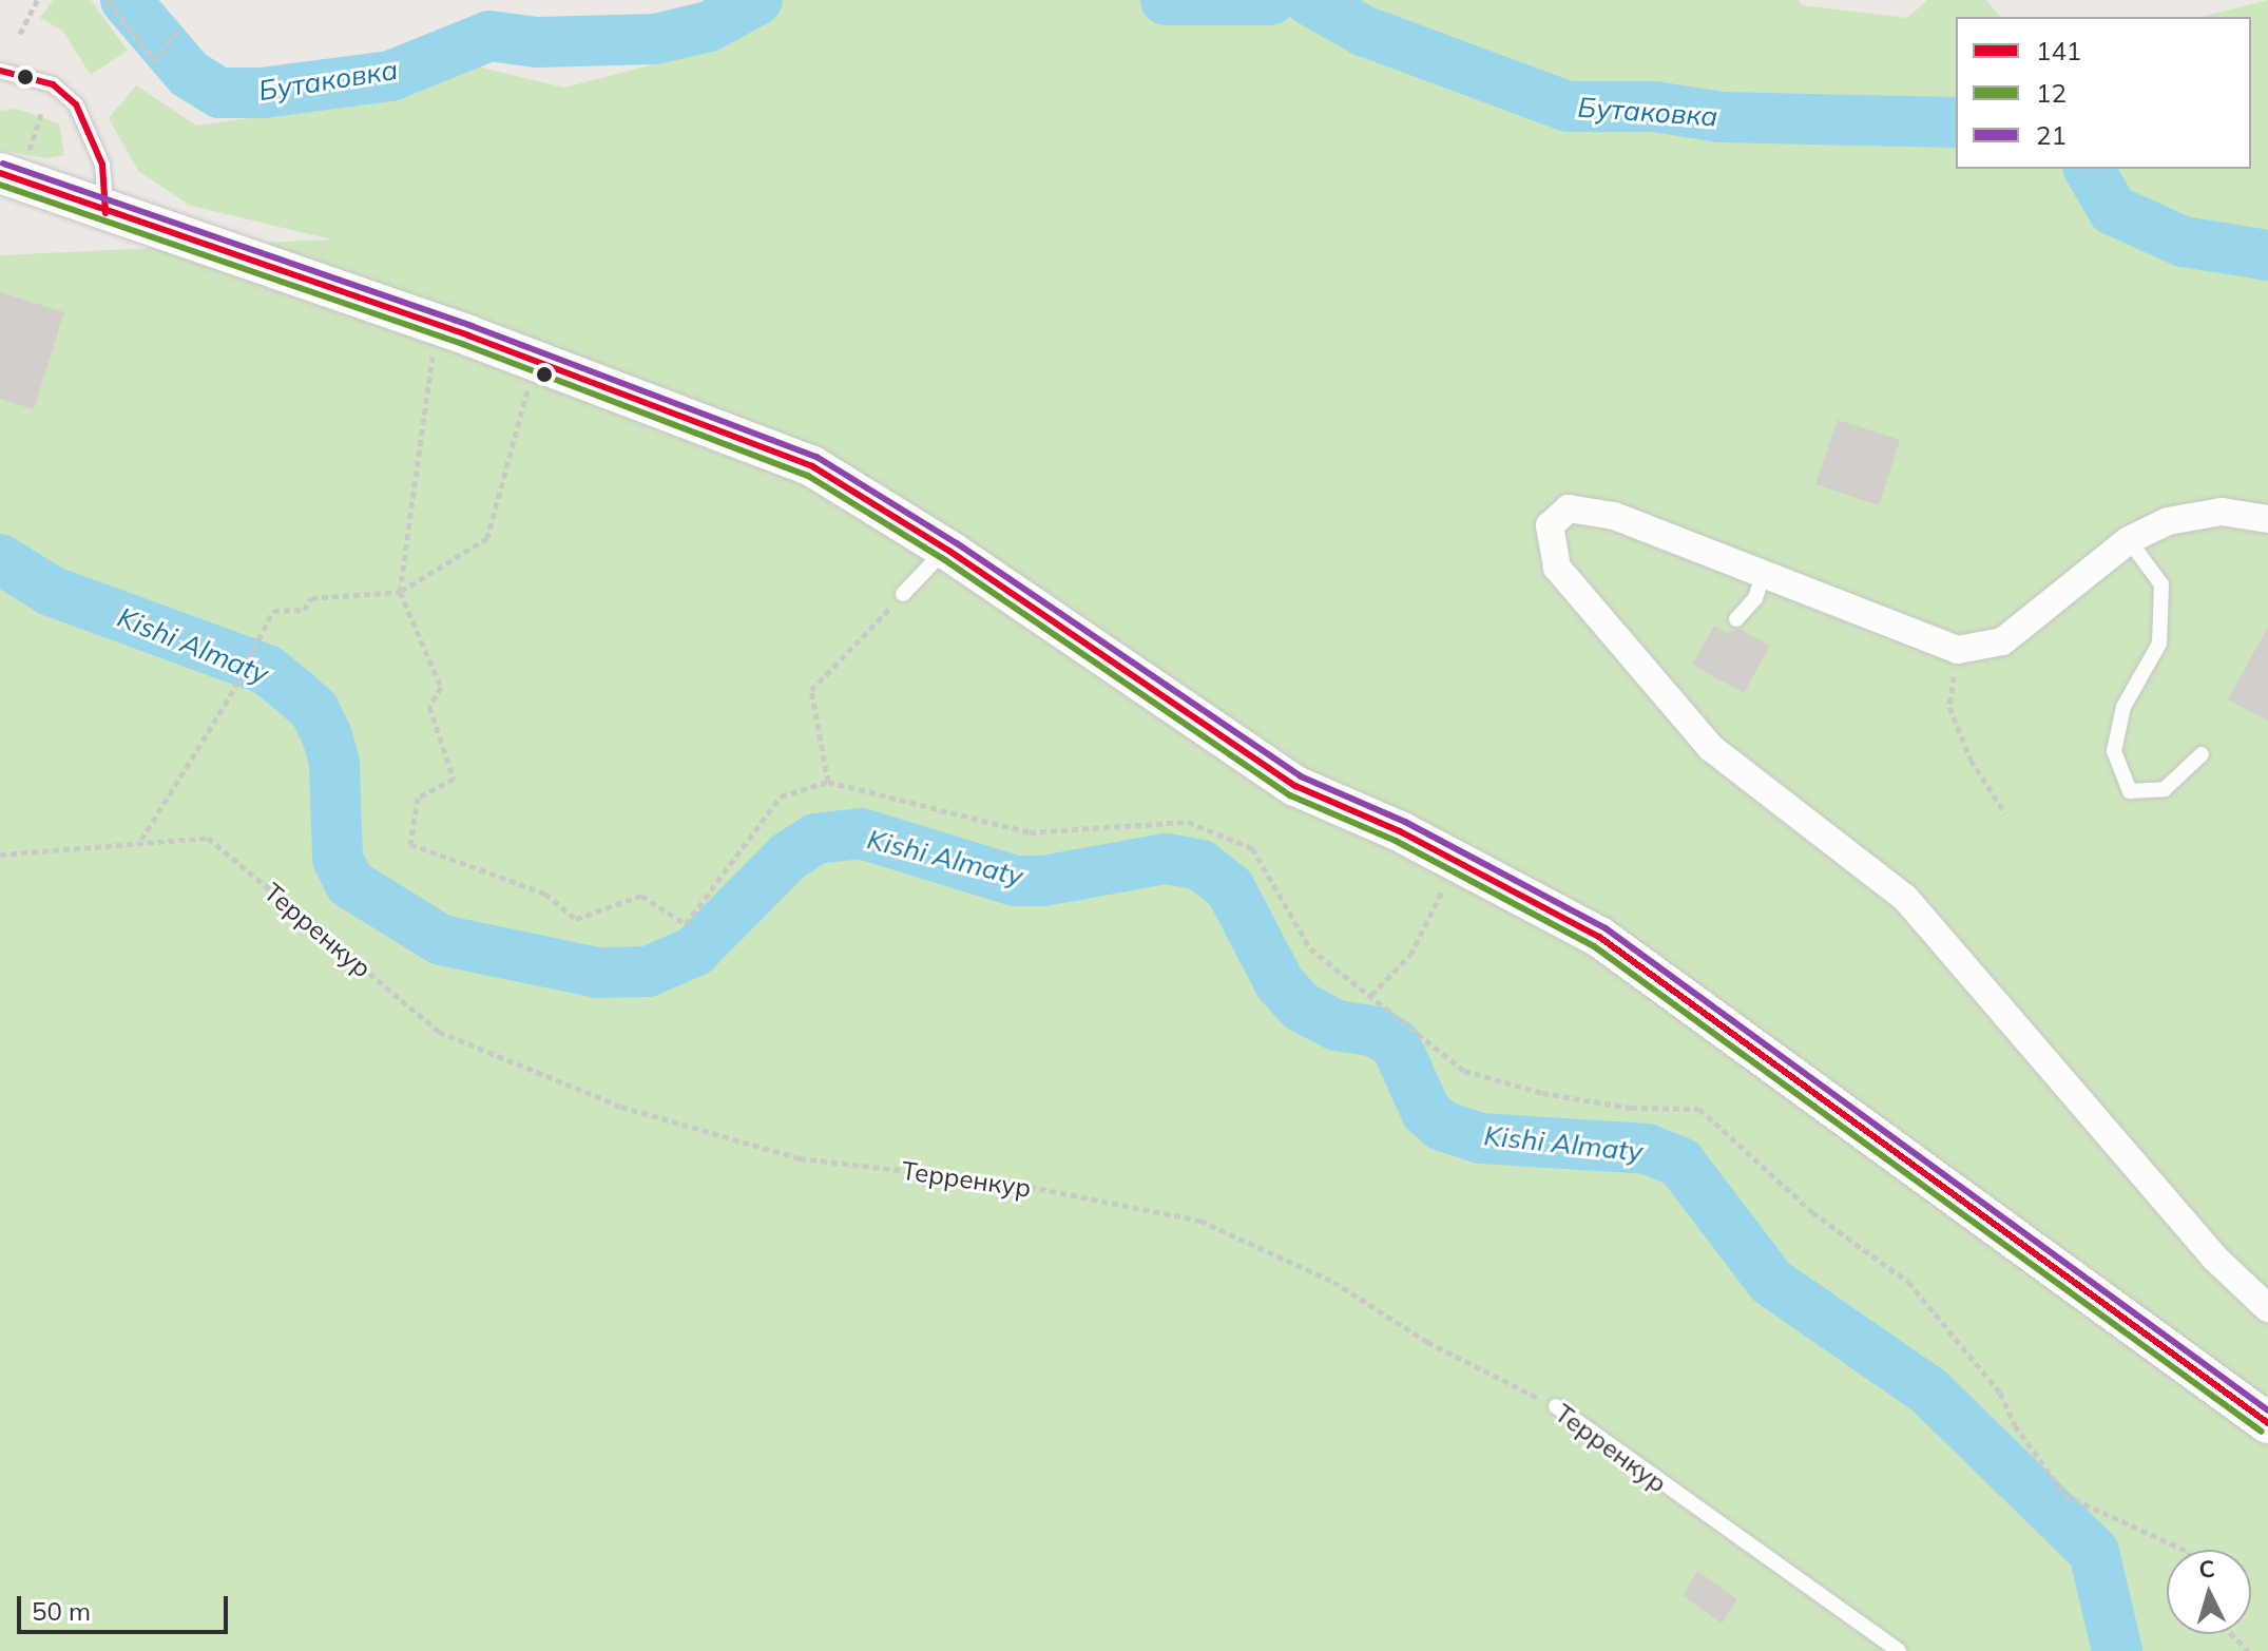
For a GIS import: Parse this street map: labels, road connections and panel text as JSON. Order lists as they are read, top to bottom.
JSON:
{
  "streets": {
    "lane": ["Терренкур"]
  },
  "water": ["Бутаковка", "Kіshі Almaty"],
  "lines": ["transit line 141", "transit line 21", "transit line 12"],
  "legend": ["141", "12", "21"],
  "scale_bar": "50 m",
  "north": "top"
}
